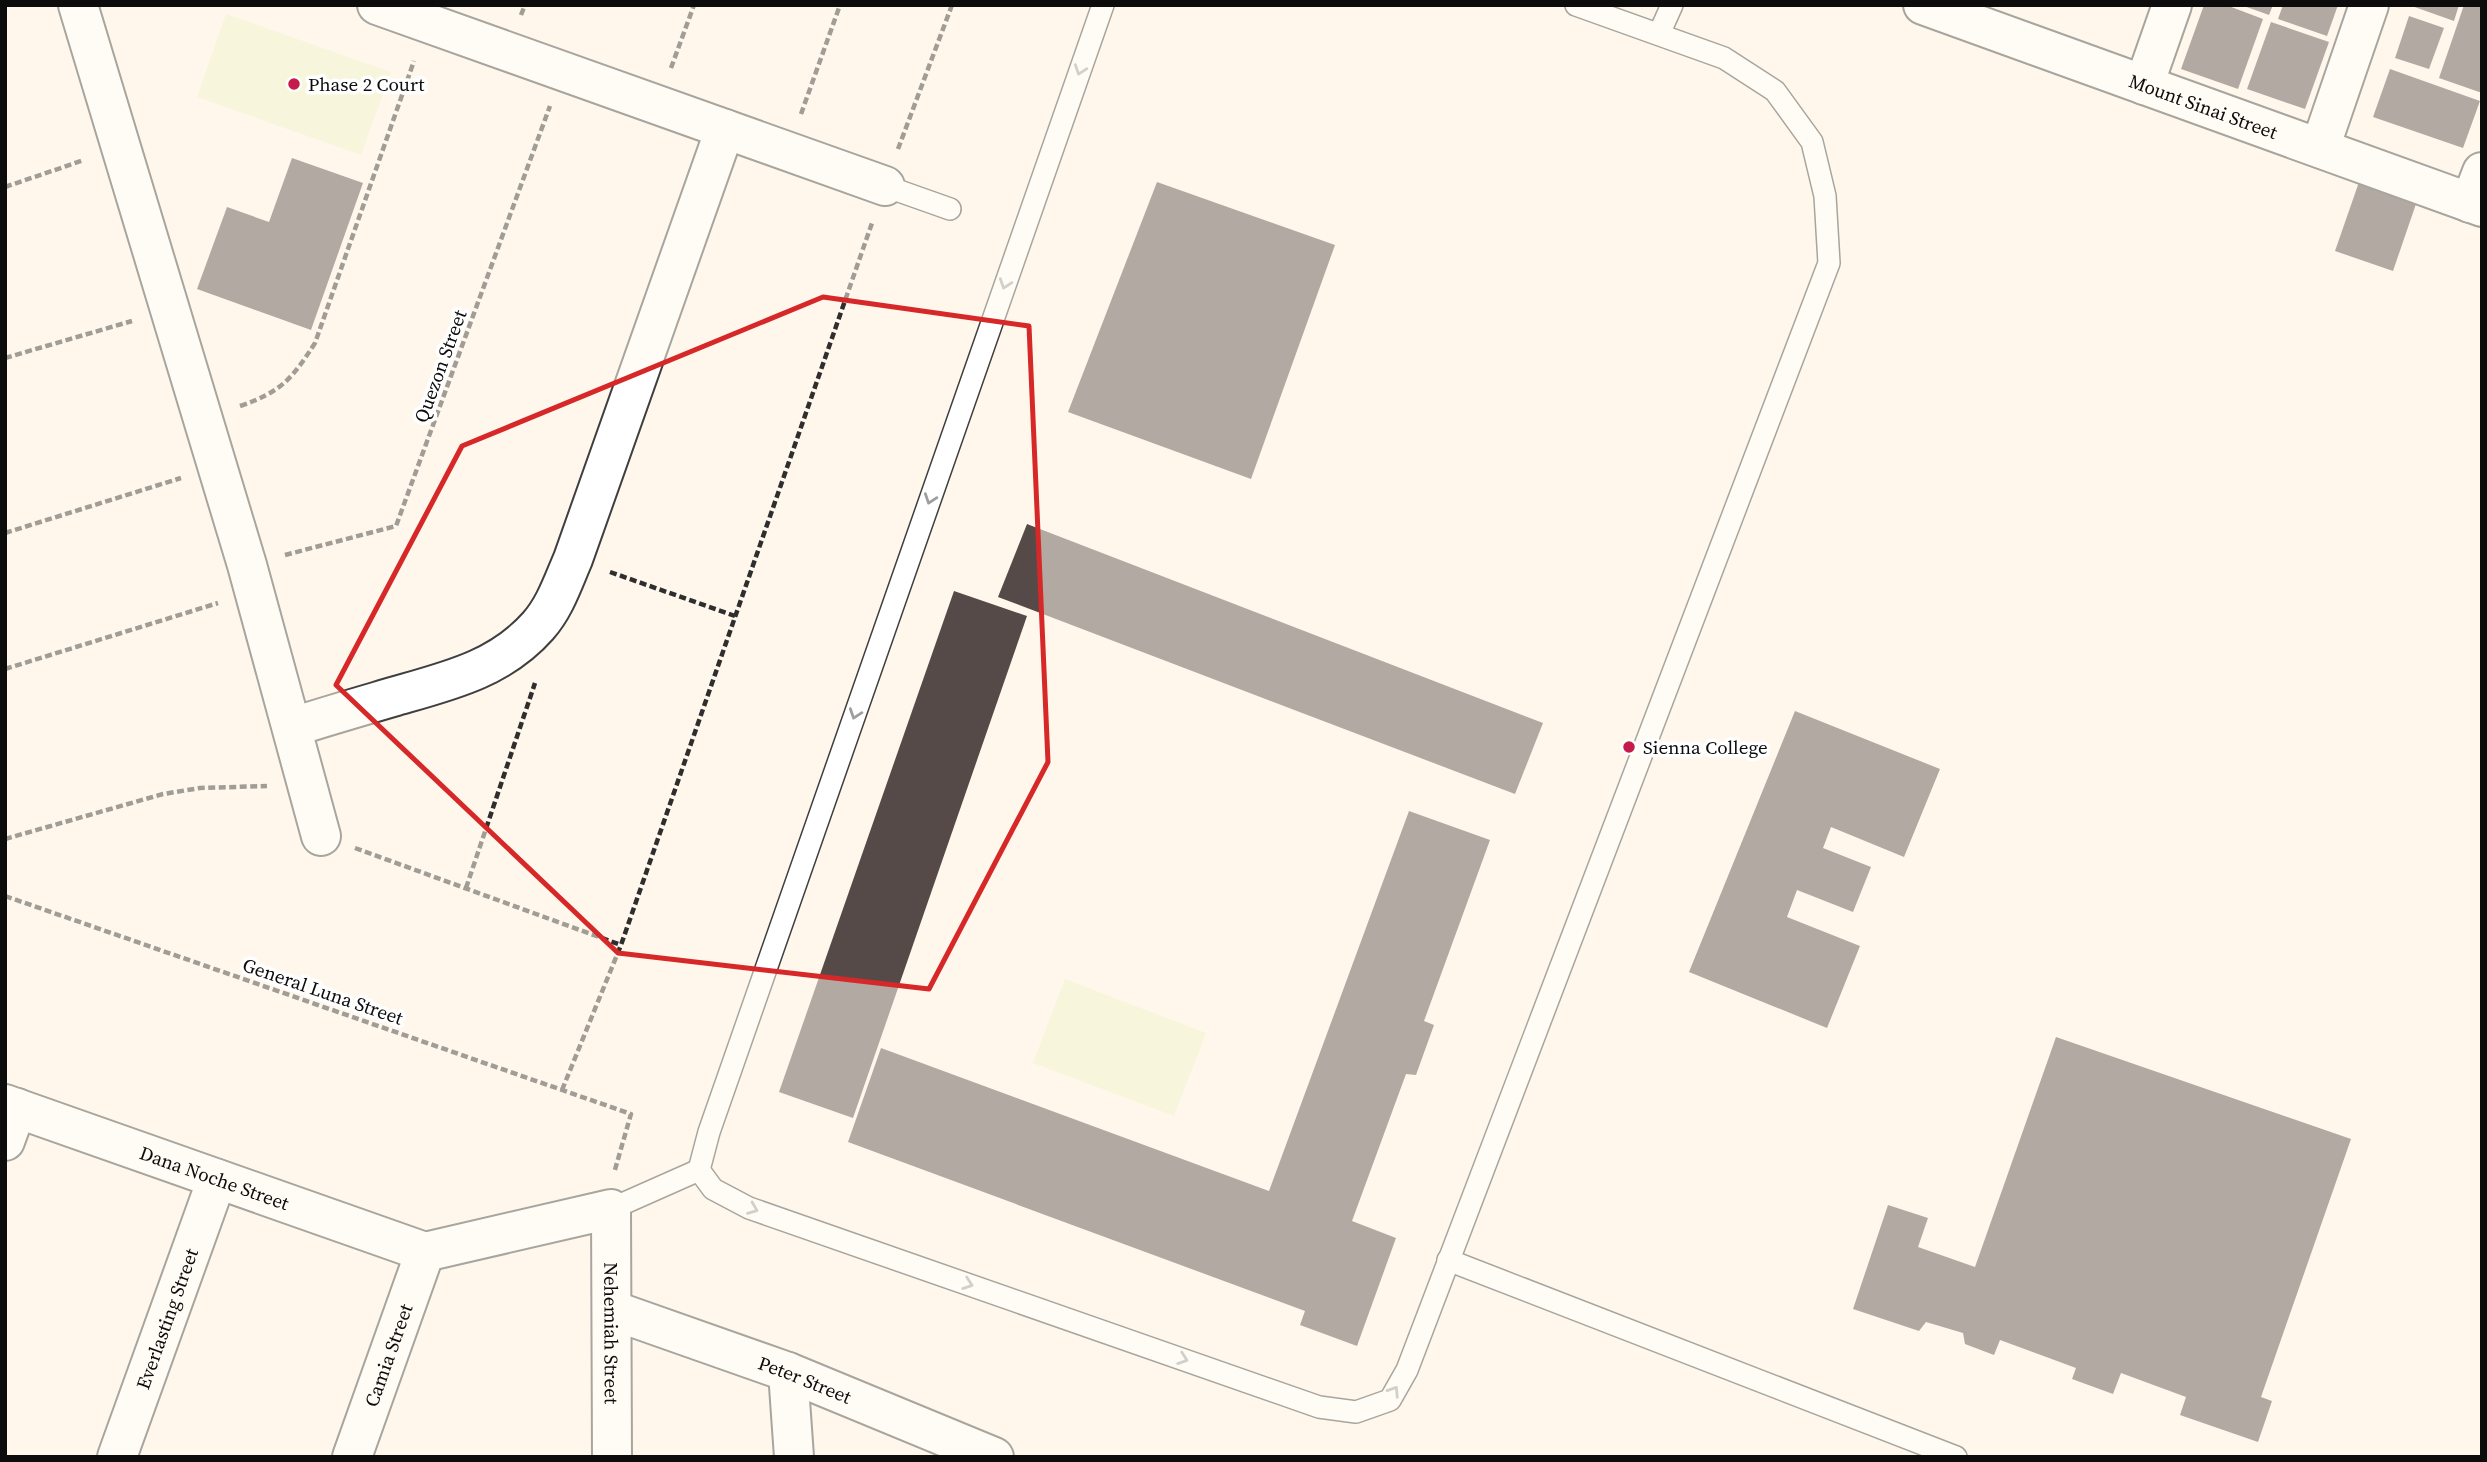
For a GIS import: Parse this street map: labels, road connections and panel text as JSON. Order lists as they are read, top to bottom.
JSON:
{
  "streets": {
    "street": [
      "Mount Sinai Street",
      "Dana Noche Street",
      "Everlasting Street",
      "Nehemiah Street",
      "Camia Street",
      "Peter Street"
    ],
    "path": ["Quezon Street", "General Luna Street"]
  },
  "crossings": [
    ["General Luna Street", "Nehemiah Street"],
    ["Dana Noche Street", "Everlasting Street"],
    ["Dana Noche Street", "Camia Street"],
    ["Nehemiah Street", "Peter Street"]
  ],
  "places": ["Phase 2 Court", "Sienna College"]
}
